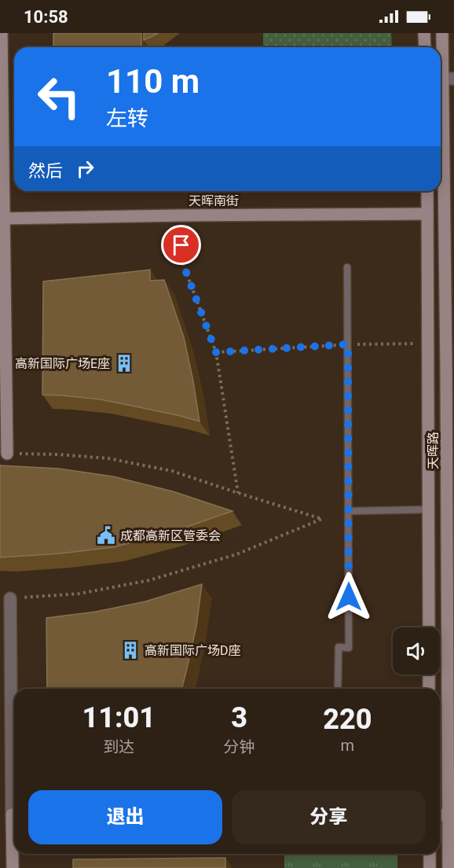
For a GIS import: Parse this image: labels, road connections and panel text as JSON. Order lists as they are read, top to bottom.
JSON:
{
  "streets": {
    "street": ["天晖南街", "天晖路"]
  },
  "crossings": [
    ["天晖南街", "天晖路"]
  ],
  "places": {
    "building": ["高新国际广场E座", "高新国际广场D座"],
    "public building": ["成都高新区管委会"]
  },
  "page": {
    "status": "10:58",
    "turn": ["110 m", "左转"],
    "then": "然后",
    "eta": [
      "11:01",
      "到达",
      "3",
      "分钟",
      "220",
      "m"
    ],
    "buttons": ["退出", "分享"]
  }
}
